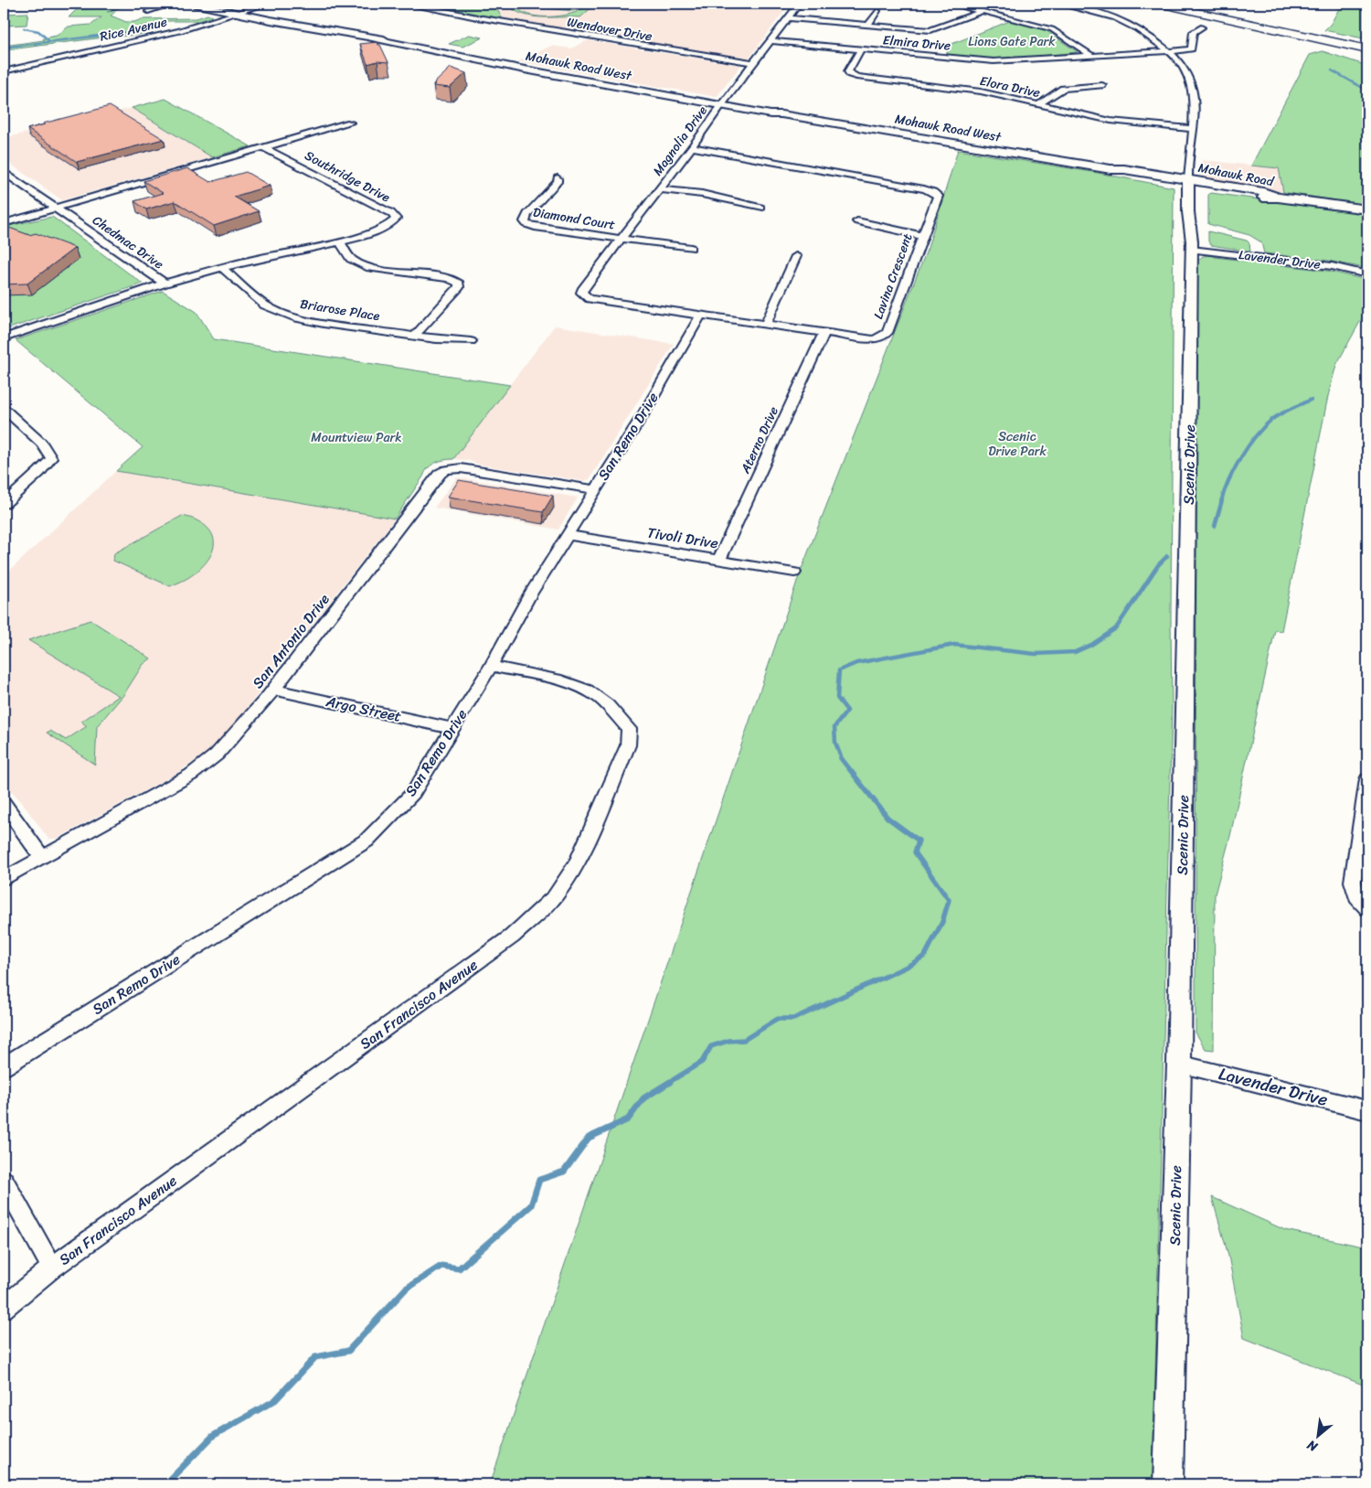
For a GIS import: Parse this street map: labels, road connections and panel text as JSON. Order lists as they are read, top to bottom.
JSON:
{
  "streets": {
    "main road": ["Mohawk Road West", "Mohawk Road"],
    "street": [
      "Rice Avenue",
      "Wendover Drive",
      "Elmira Drive",
      "Elora Drive",
      "Magnolia Drive",
      "Southridge Drive",
      "Diamond Court",
      "Chedmac Drive",
      "Lavender Drive",
      "Lavina Crescent",
      "Briarose Place",
      "San Remo Drive",
      "Aterno Drive",
      "Scenic Drive",
      "Tivoli Drive",
      "San Antonio Drive",
      "Argo Street",
      "San Francisco Avenue"
    ]
  },
  "crossings": [
    ["Rice Avenue", "Mohawk Road West"],
    ["Wendover Drive", "Magnolia Drive"],
    ["Elmira Drive", "Elora Drive"],
    ["Elmira Drive", "Magnolia Drive"],
    ["Mohawk Road West", "Magnolia Drive"],
    ["Mohawk Road West", "Mohawk Road"],
    ["Mohawk Road West", "Scenic Drive"],
    ["Magnolia Drive", "Diamond Court"],
    ["Magnolia Drive", "Lavina Crescent"],
    ["Mohawk Road", "Scenic Drive"],
    ["Southridge Drive", "Chedmac Drive"],
    ["Southridge Drive", "Briarose Place"],
    ["Lavender Drive", "Scenic Drive"],
    ["Lavina Crescent", "San Remo Drive"],
    ["Lavina Crescent", "Aterno Drive"],
    ["San Remo Drive", "Tivoli Drive"],
    ["San Remo Drive", "San Antonio Drive"],
    ["San Remo Drive", "Argo Street"],
    ["San Remo Drive", "San Francisco Avenue"],
    ["Aterno Drive", "Tivoli Drive"],
    ["San Antonio Drive", "Argo Street"]
  ],
  "parks": ["Lions Gate Park", "Scenic Drive Park", "Mountview Park"],
  "north": "bottom left"
}
